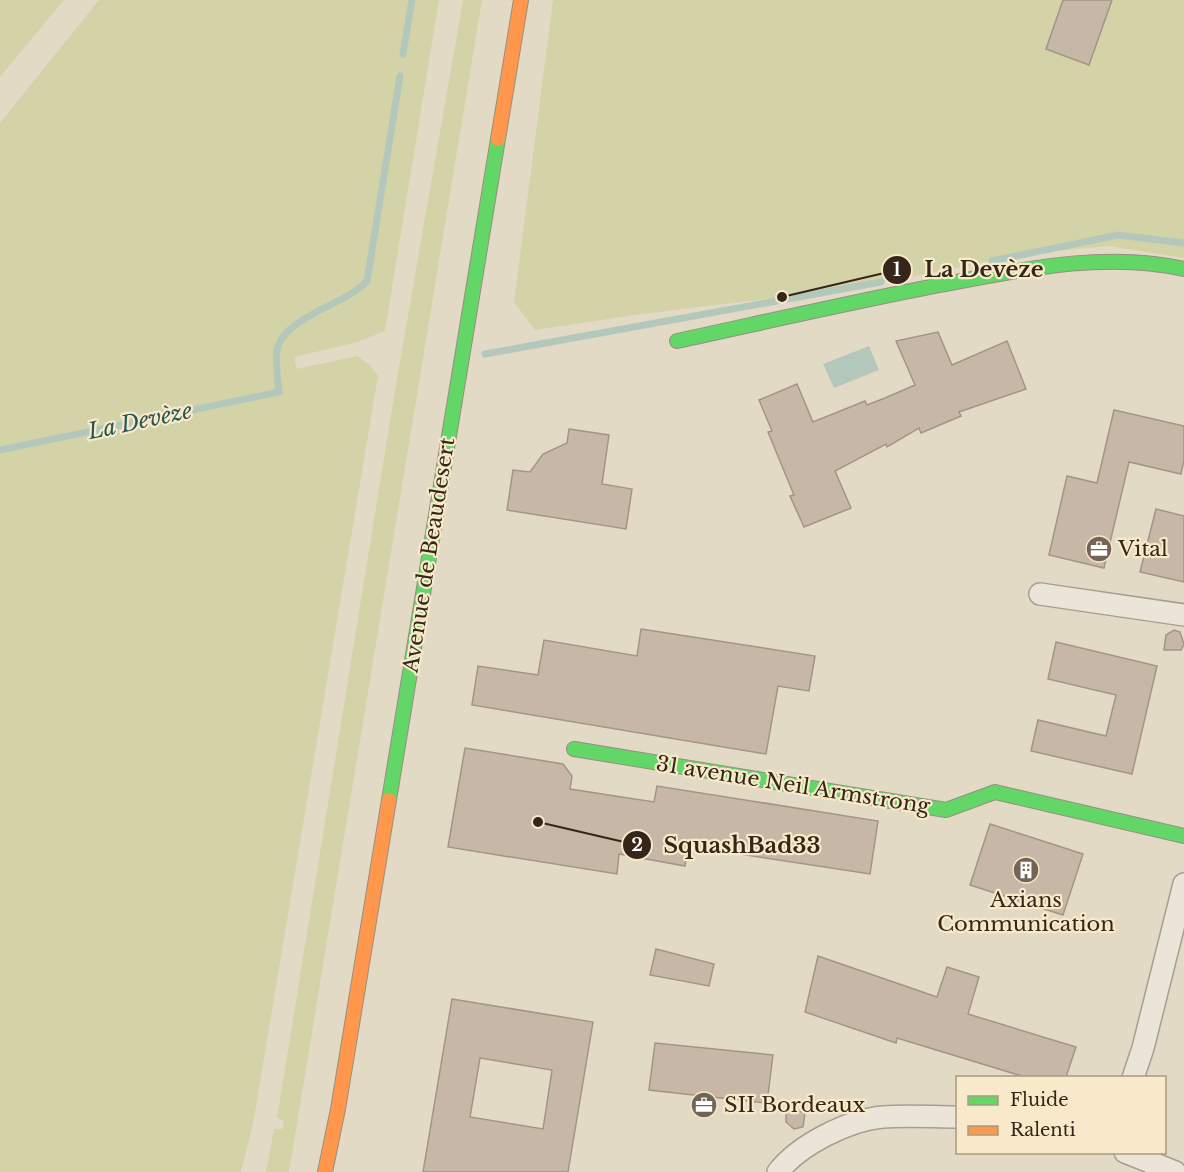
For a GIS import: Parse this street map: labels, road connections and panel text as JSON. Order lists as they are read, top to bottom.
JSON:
{
  "streets": {
    "main road": ["Avenue de Beaudesert", "31 avenue Neil Armstrong"]
  },
  "water": ["La Devèze"],
  "places": {
    "other": ["La Devèze", "SquashBad33"],
    "office": ["Vital", "SII Bordeaux"],
    "building": ["Axians Communication"]
  },
  "legend": ["Fluide", "Ralenti"]
}
